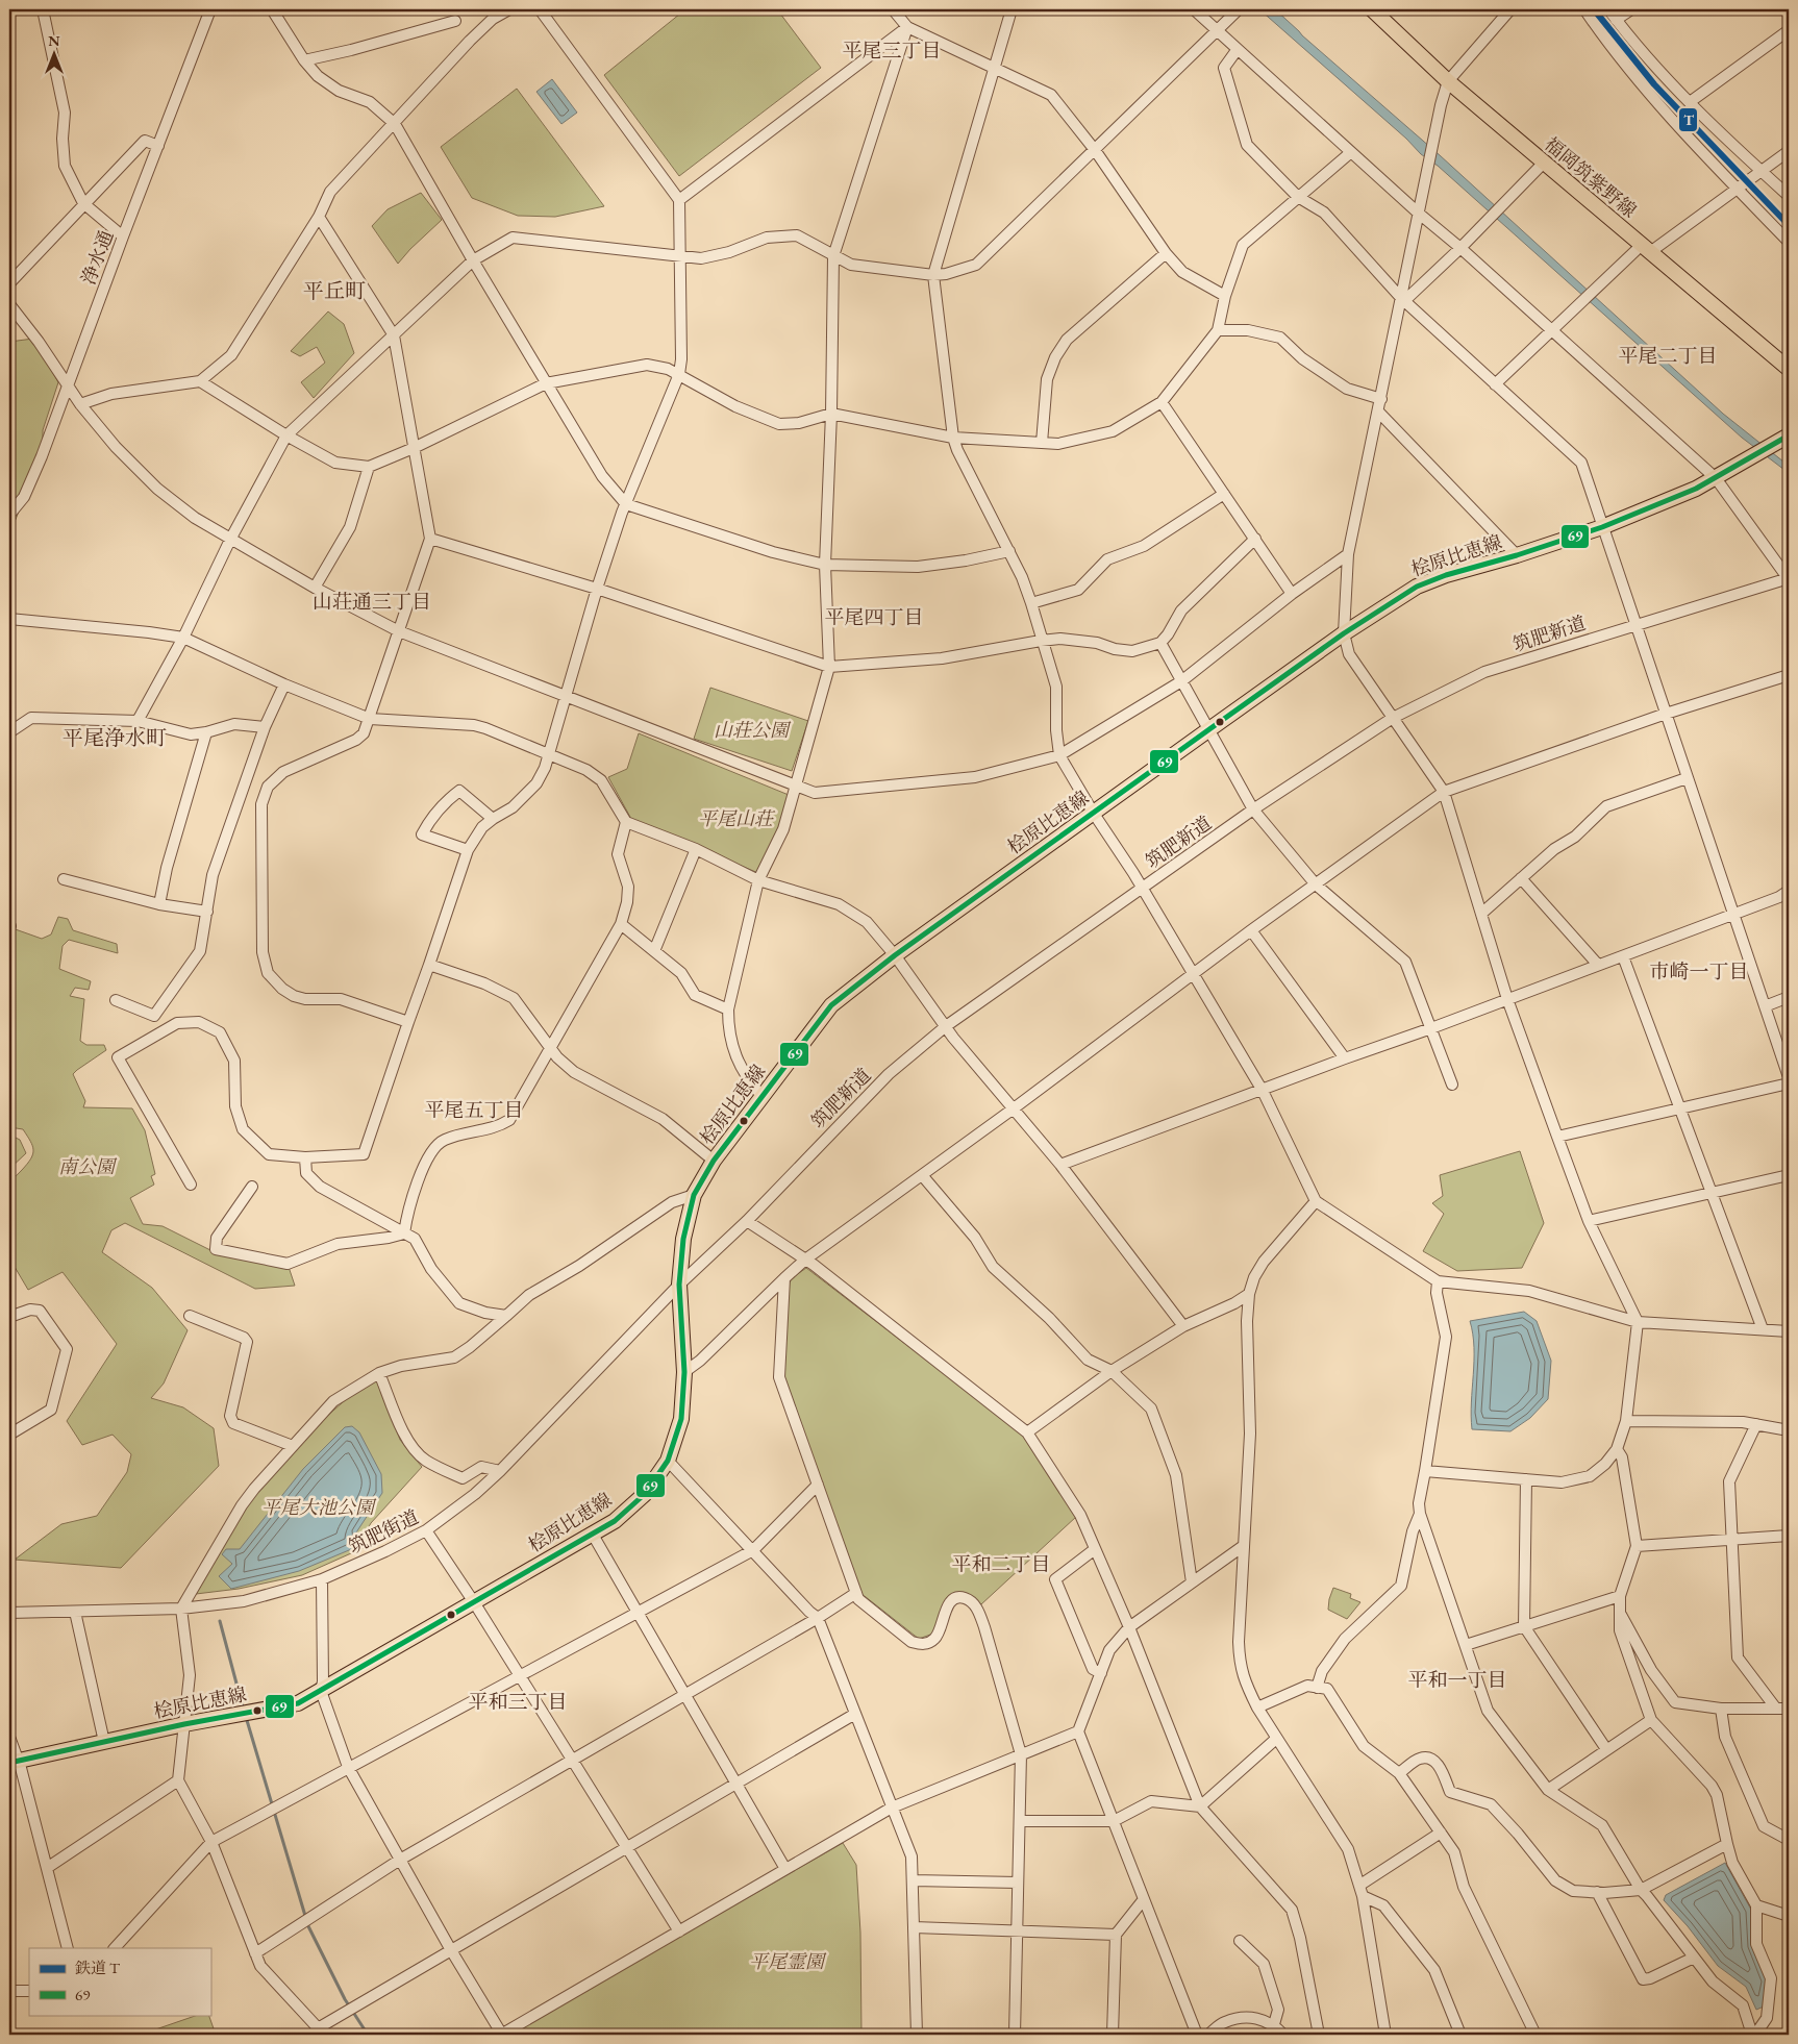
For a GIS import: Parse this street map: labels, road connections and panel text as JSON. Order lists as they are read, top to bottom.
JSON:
{
  "streets": {
    "main road": ["福岡筑紫野線", "桧原比恵線"],
    "street": ["浄水通", "筑肥新道", "筑肥街道"]
  },
  "crossings": [
    ["桧原比恵線", "筑肥新道"],
    ["桧原比恵線", "筑肥街道"],
    ["筑肥新道", "筑肥街道"]
  ],
  "districts": [
    "平尾三丁目",
    "平丘町",
    "平尾二丁目",
    "山荘通三丁目",
    "平尾四丁目",
    "平尾浄水町",
    "市崎一丁目",
    "平尾五丁目",
    "平和二丁目",
    "平和一丁目",
    "平和三丁目"
  ],
  "parks": [
    "山荘公園",
    "平尾山荘",
    "南公園",
    "平尾大池公園",
    "平尾霊園"
  ],
  "lines": ["rail line T", "transit line 69"],
  "legend": ["鉄道 T", "69"],
  "north": "top"
}
